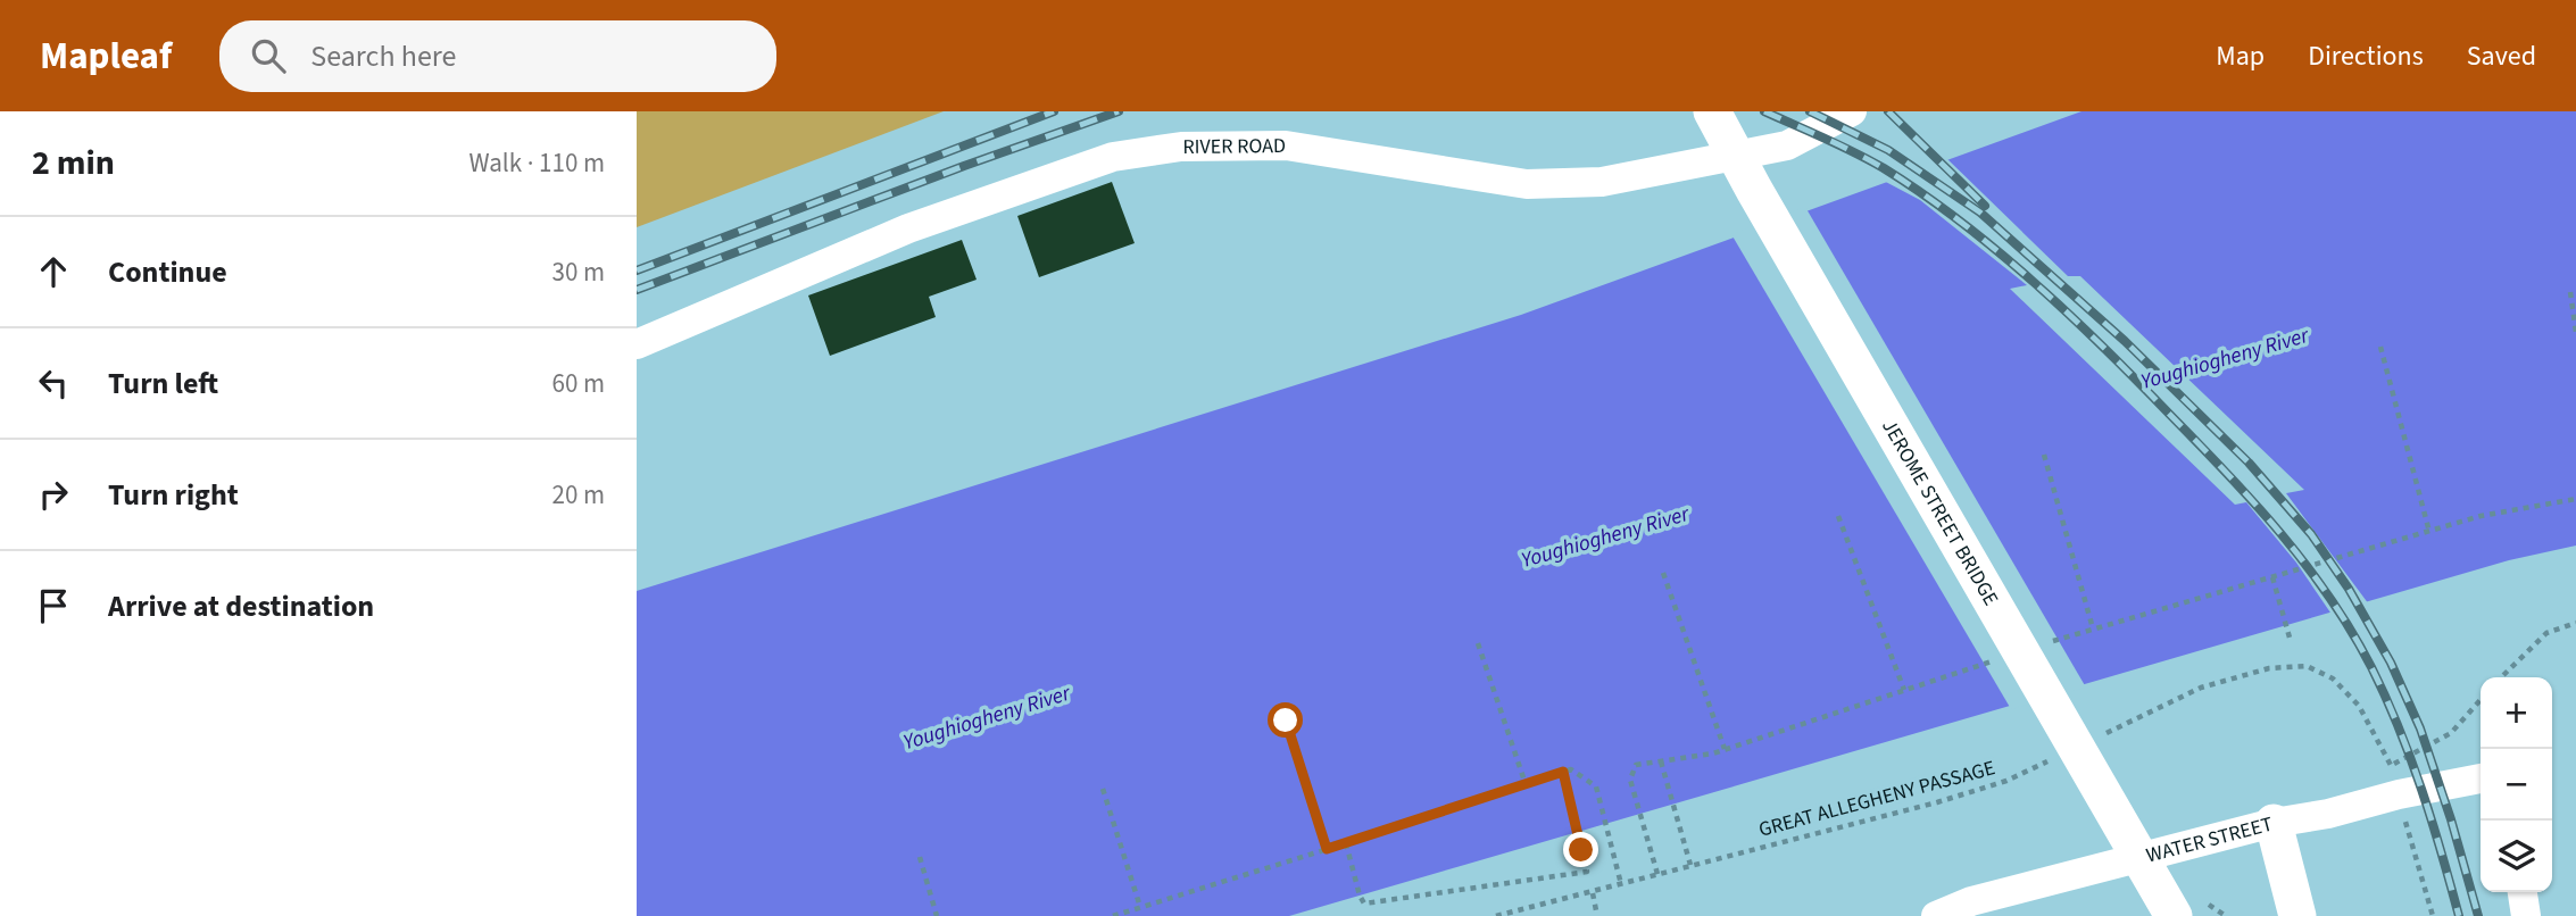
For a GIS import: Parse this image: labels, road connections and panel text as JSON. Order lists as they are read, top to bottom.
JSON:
{
  "streets": {
    "main road": ["JEROME STREET BRIDGE"],
    "street": ["RIVER ROAD", "WATER STREET"],
    "path": ["GREAT ALLEGHENY PASSAGE"]
  },
  "water": ["Youghiogheny River"],
  "page": {
    "header": "Mapleaf",
    "search": "Search here",
    "nav": ["Map", "Directions", "Saved"],
    "heading": ["2 min", "Walk · 110 m"],
    "list": [
      ["Continue", "30 m"],
      ["Turn left", "60 m"],
      ["Turn right", "20 m"],
      "Arrive at destination"
    ],
    "map_buttons": ["+", "−"]
  }
}
